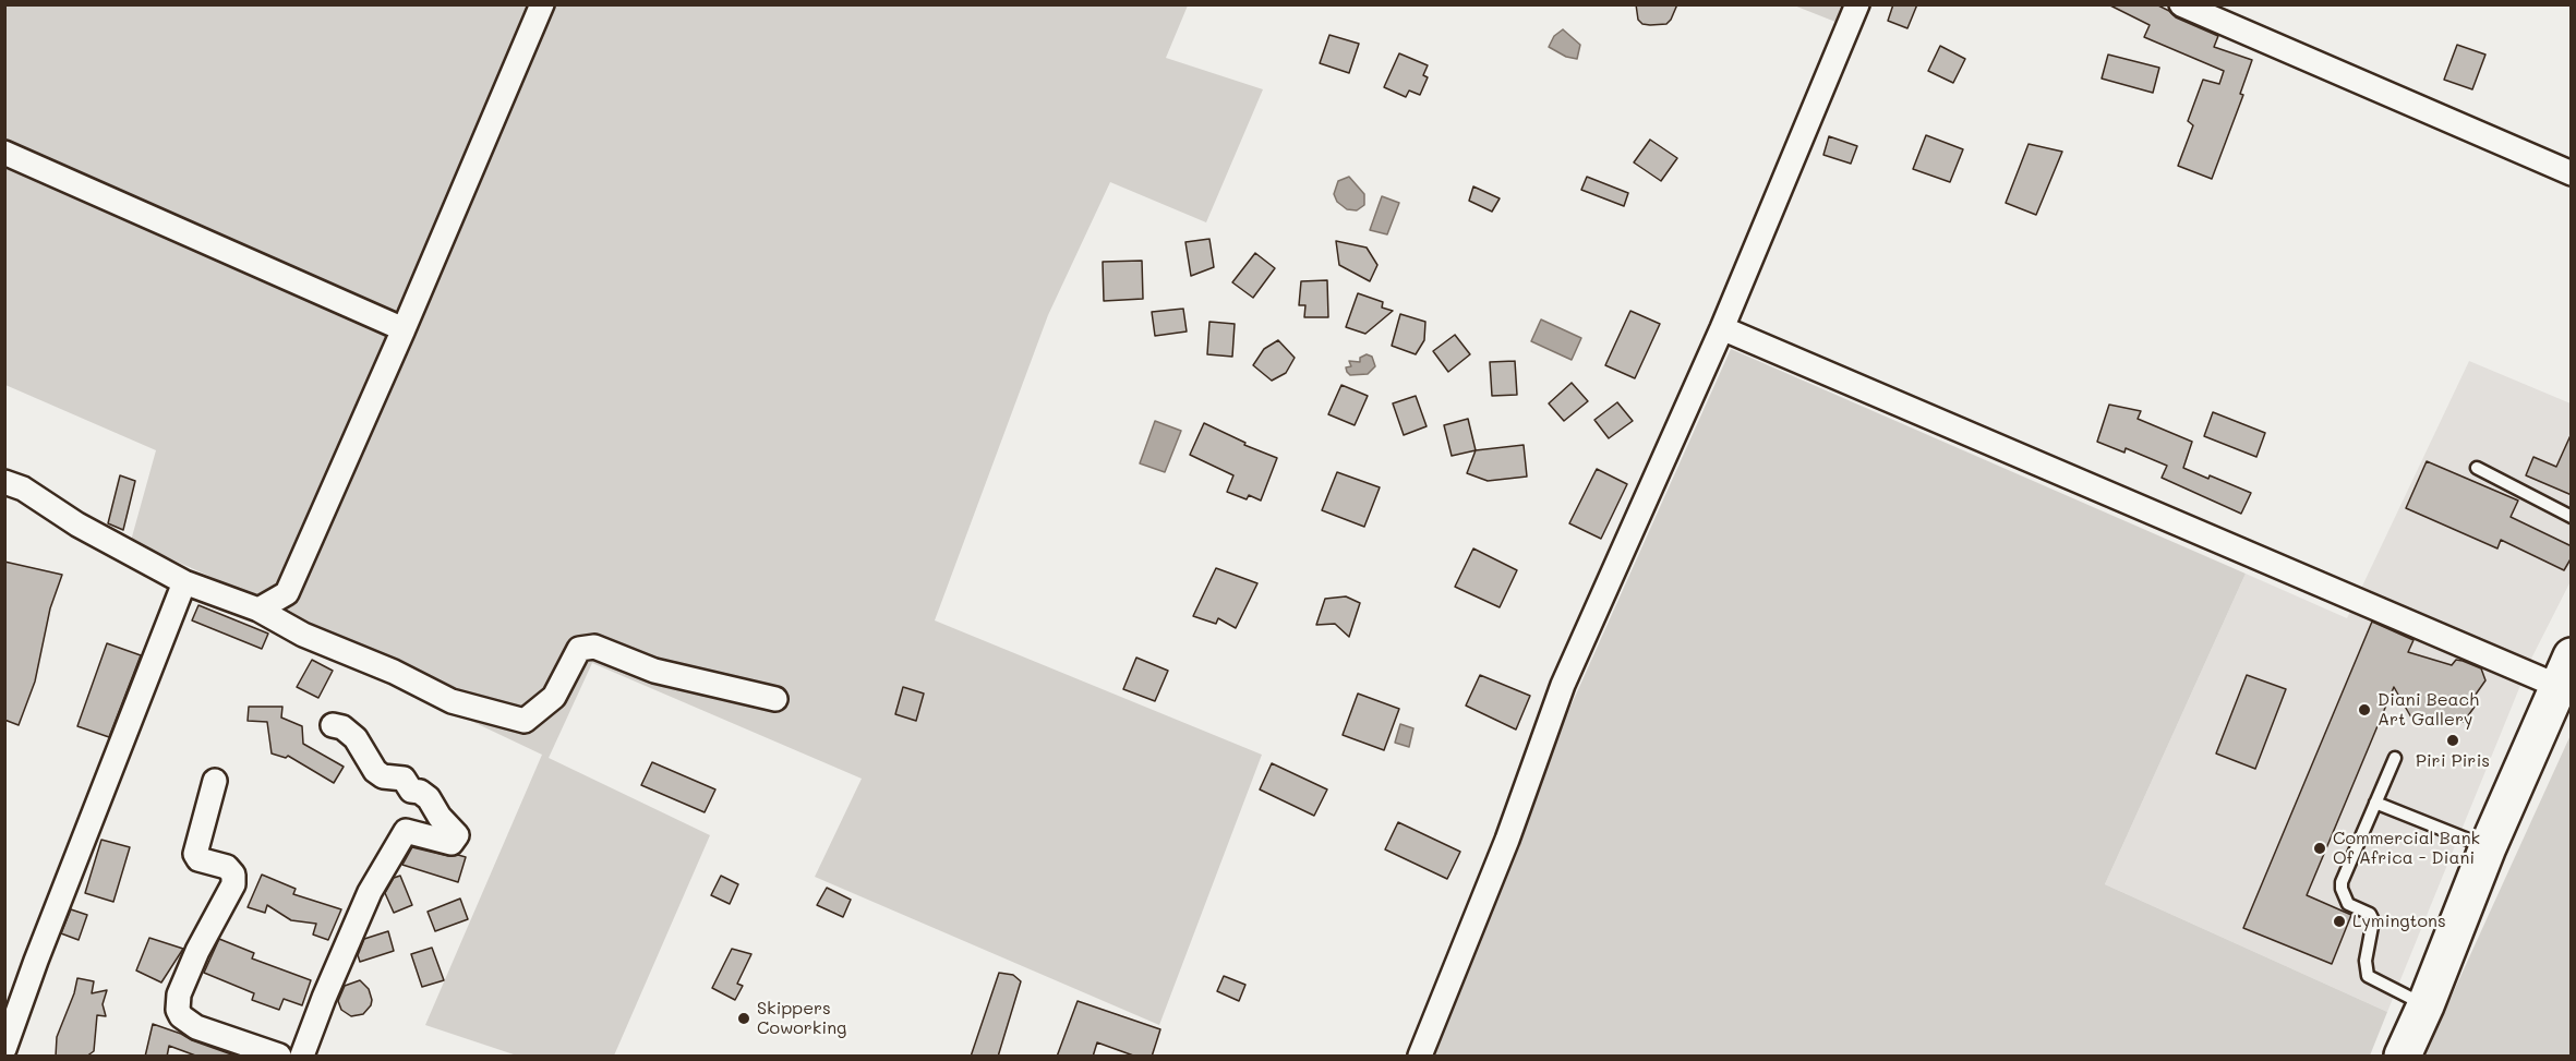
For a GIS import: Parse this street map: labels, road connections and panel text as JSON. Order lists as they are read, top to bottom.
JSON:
{
  "places": [
    "Diani Beach Art Gallery",
    "Piri Piris",
    "Commercial Bank Of Africa - Diani",
    "Lymingtons",
    "Skippers Coworking"
  ]
}
